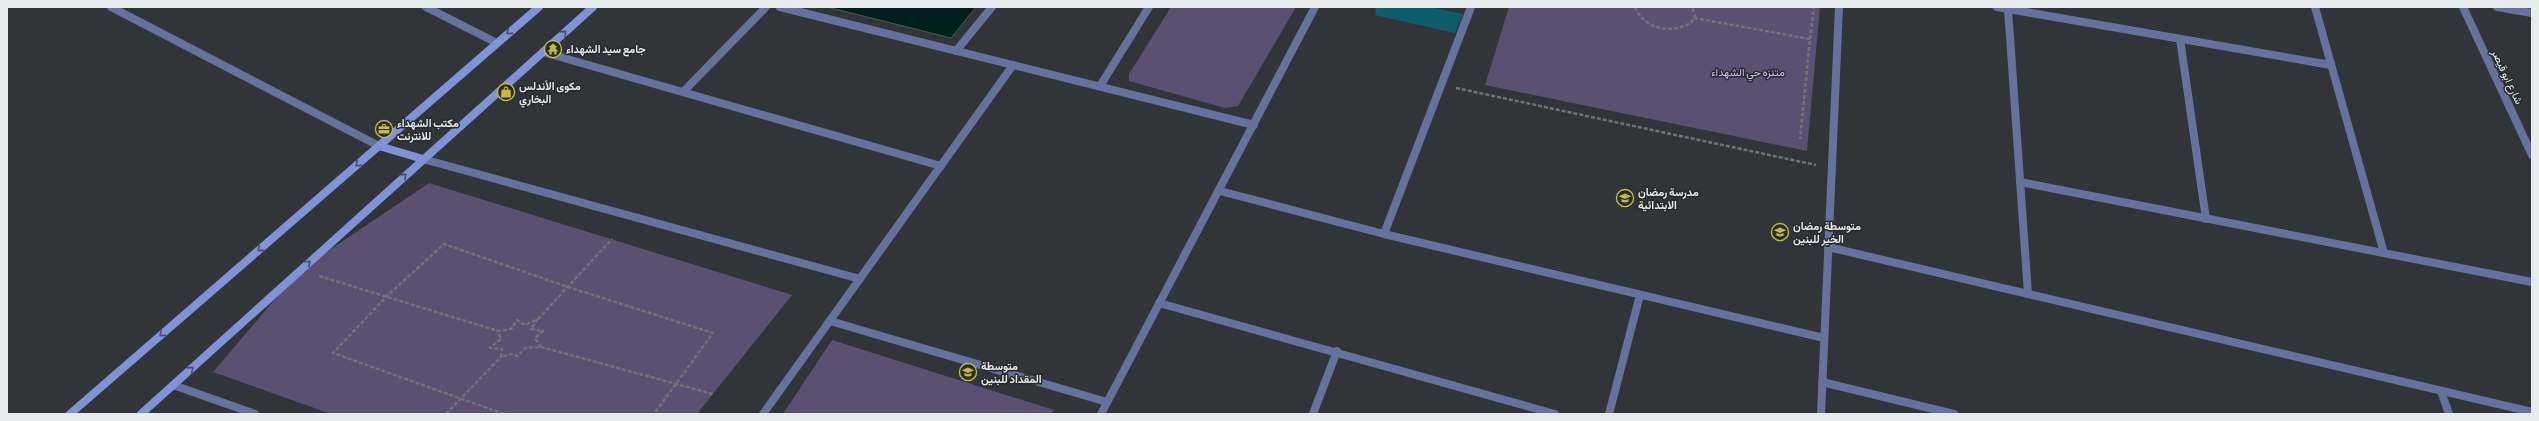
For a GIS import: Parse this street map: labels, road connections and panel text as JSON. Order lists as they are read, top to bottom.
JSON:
{
  "streets": {
    "street": ["شارع ابو قيصر"]
  },
  "parks": ["متنزه حي الشهداء"],
  "places": {
    "temple": ["جامع سيد الشهداء"],
    "shop": ["مكوى الأندلس البخاري"],
    "office": ["مكتب الشهداء للانترنت"],
    "school or university": ["مدرسة رمضان الابتدائية", "متوسطة رمضان الخير للبنين", "متوسطة المقداد للبنين"]
  }
}
